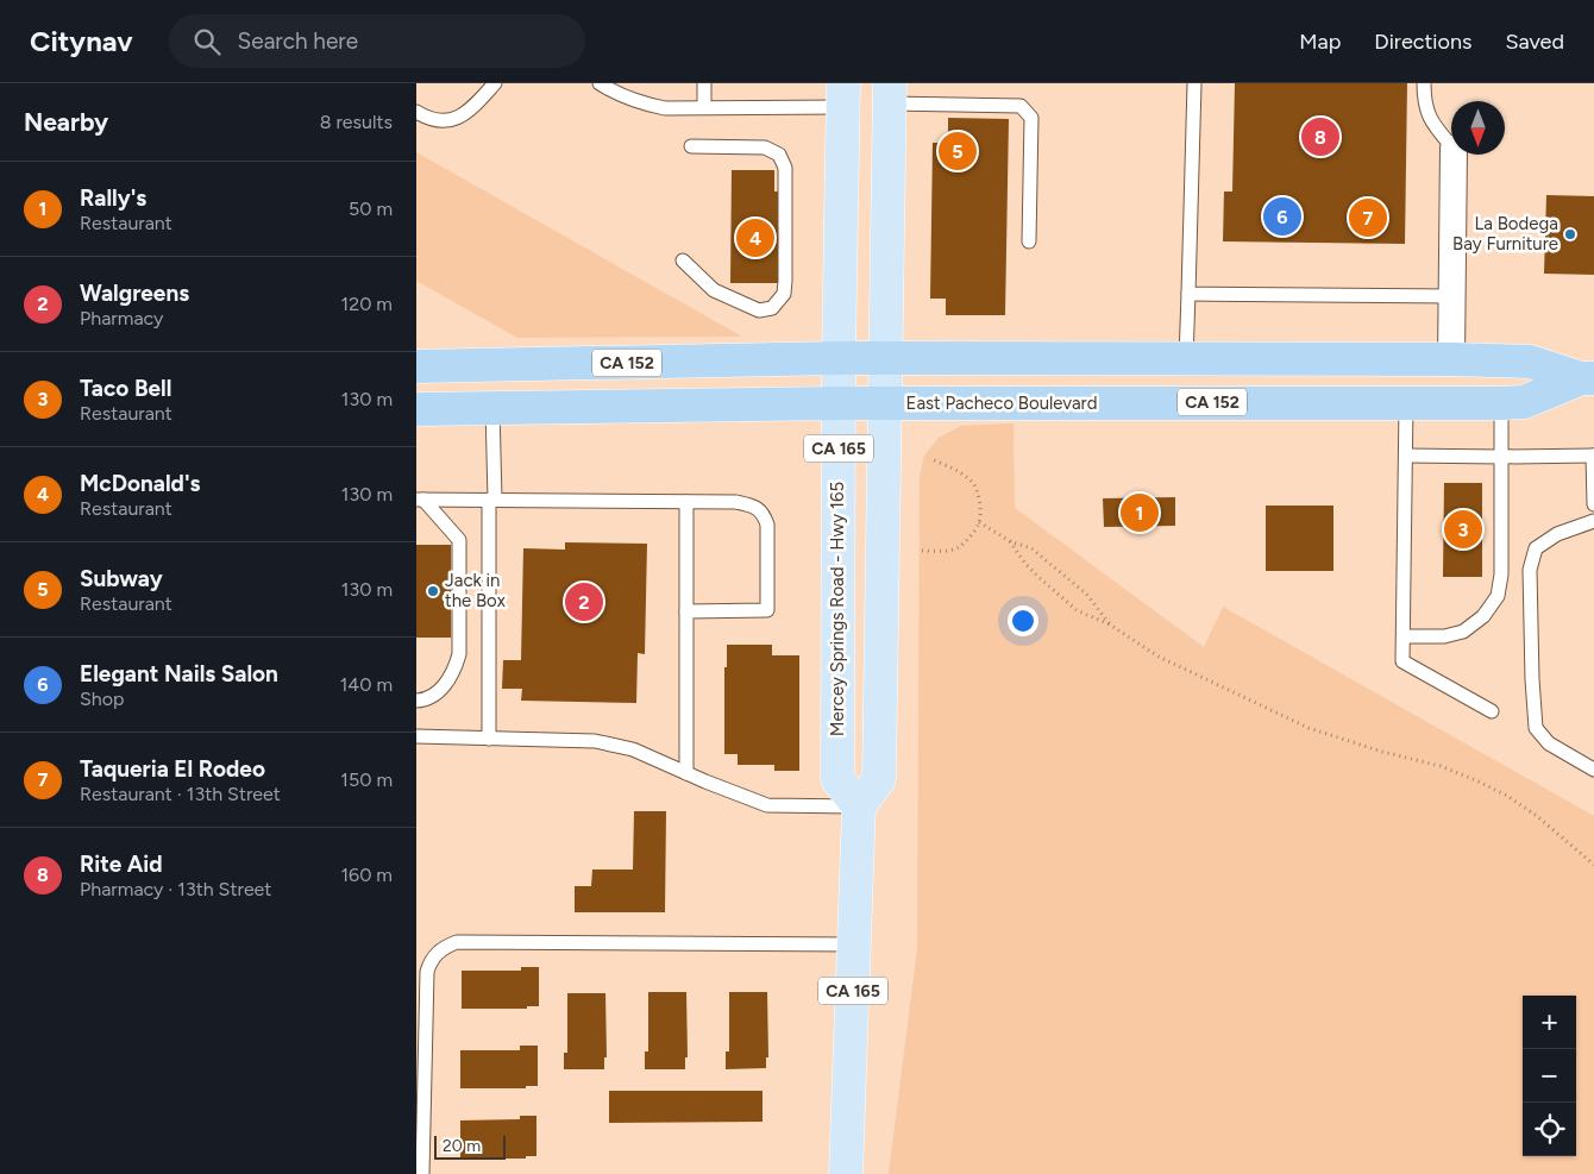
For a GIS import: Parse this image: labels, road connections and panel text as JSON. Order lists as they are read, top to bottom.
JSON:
{
  "streets": {
    "highway": ["CA 152", "East Pacheco Boulevard"],
    "main road": ["CA 165", "Mercey Springs Road - Hwy 165"]
  },
  "crossings": [
    ["East Pacheco Boulevard", "CA 165"],
    ["East Pacheco Boulevard", "Mercey Springs Road - Hwy 165"],
    ["CA 165", "Mercey Springs Road - Hwy 165"]
  ],
  "places": ["La Bodega Bay Furniture", "Jack in the Box"],
  "scale_bar": "20 m",
  "north": "bottom",
  "page": {
    "header": "Citynav",
    "search": "Search here",
    "nav": ["Map", "Directions", "Saved"],
    "heading": ["Nearby", "8 results"],
    "pins": [
      "8",
      "5",
      "6",
      "7",
      "4",
      "1",
      "3",
      "2"
    ],
    "list": [
      {
        "mark": "1",
        "name": "Rally's",
        "note": "Restaurant",
        "value": "50 m"
      },
      {
        "mark": "2",
        "name": "Walgreens",
        "note": "Pharmacy",
        "value": "120 m"
      },
      {
        "mark": "3",
        "name": "Taco Bell",
        "note": "Restaurant",
        "value": "130 m"
      },
      {
        "mark": "4",
        "name": "McDonald's",
        "note": "Restaurant",
        "value": "130 m"
      },
      {
        "mark": "5",
        "name": "Subway",
        "note": "Restaurant",
        "value": "130 m"
      },
      {
        "mark": "6",
        "name": "Elegant Nails Salon",
        "note": "Shop",
        "value": "140 m"
      },
      {
        "mark": "7",
        "name": "Taqueria El Rodeo",
        "note": "Restaurant · 13th Street",
        "value": "150 m"
      },
      {
        "mark": "8",
        "name": "Rite Aid",
        "note": "Pharmacy · 13th Street",
        "value": "160 m"
      }
    ],
    "map_buttons": ["+", "−"],
    "scale": "20 m"
  }
}
